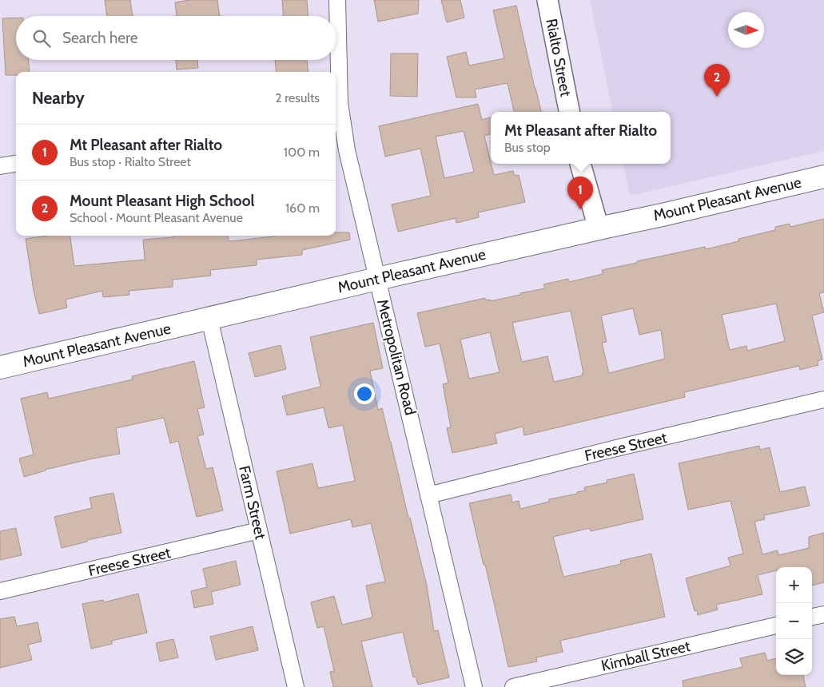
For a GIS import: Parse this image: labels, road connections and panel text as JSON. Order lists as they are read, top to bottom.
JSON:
{
  "streets": {
    "main road": ["Mount Pleasant Avenue"],
    "street": [
      "Rialto Street",
      "Metropolitan Road",
      "Freese Street",
      "Farm Street",
      "Kimball Street"
    ]
  },
  "crossings": [
    ["Mount Pleasant Avenue", "Metropolitan Road"],
    ["Mount Pleasant Avenue", "Farm Street"],
    ["Metropolitan Road", "Freese Street"],
    ["Freese Street", "Farm Street"]
  ],
  "north": "right",
  "page": {
    "search": "Search here",
    "pins": ["2", "1"],
    "heading": ["Nearby", "2 results"],
    "popup": ["Mt Pleasant after Rialto", "Bus stop"],
    "list": [
      {
        "mark": "1",
        "name": "Mt Pleasant after Rialto",
        "note": "Bus stop · Rialto Street",
        "value": "100 m"
      },
      {
        "mark": "2",
        "name": "Mount Pleasant High School",
        "note": "School · Mount Pleasant Avenue",
        "value": "160 m"
      }
    ],
    "map_buttons": ["+", "−"]
  }
}
